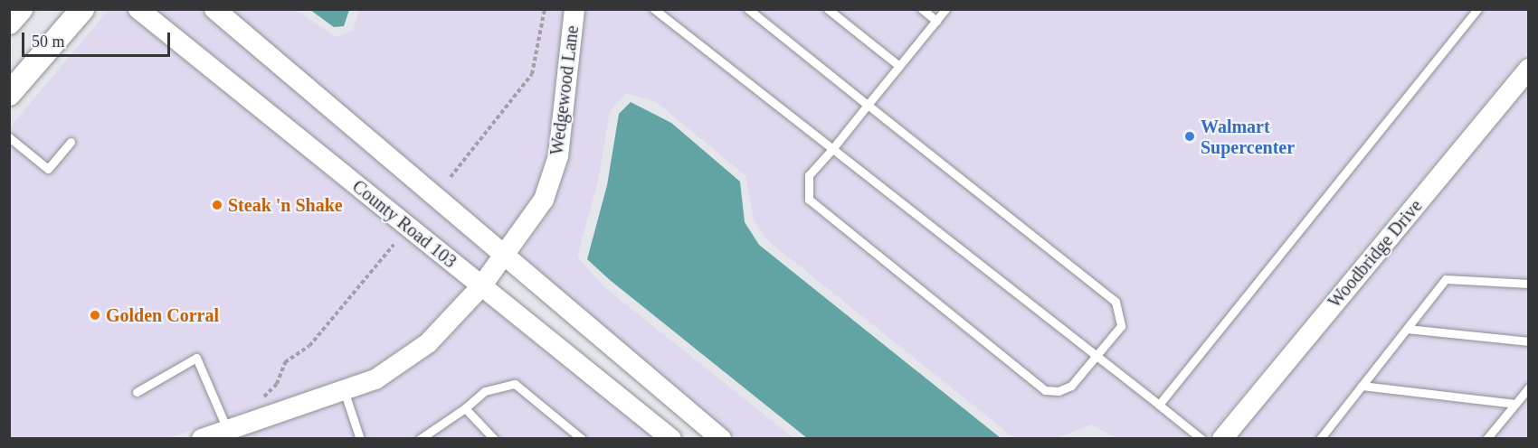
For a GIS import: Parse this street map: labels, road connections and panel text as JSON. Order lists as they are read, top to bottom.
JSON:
{
  "streets": {
    "street": ["Wedgewood Lane", "County Road 103", "Woodbridge Drive"]
  },
  "crossings": [
    ["Wedgewood Lane", "County Road 103"]
  ],
  "places": ["Walmart Supercenter", "Steak 'n Shake", "Golden Corral"],
  "scale_bar": "50 m"
}
